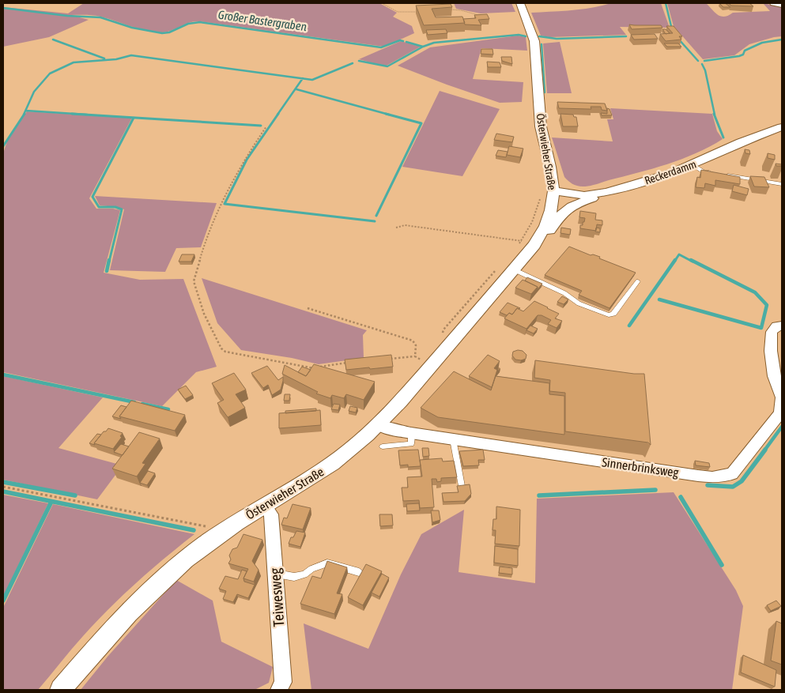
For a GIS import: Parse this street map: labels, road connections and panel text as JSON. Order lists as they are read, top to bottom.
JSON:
{
  "streets": {
    "street": [
      "Österwieher Straße",
      "Reckerdamm",
      "Sinnerbrinksweg",
      "Teiwesweg"
    ]
  },
  "crossings": [
    ["Österwieher Straße", "Reckerdamm"],
    ["Österwieher Straße", "Sinnerbrinksweg"],
    ["Österwieher Straße", "Teiwesweg"]
  ],
  "water": ["Großer Bastergraben"]
}
